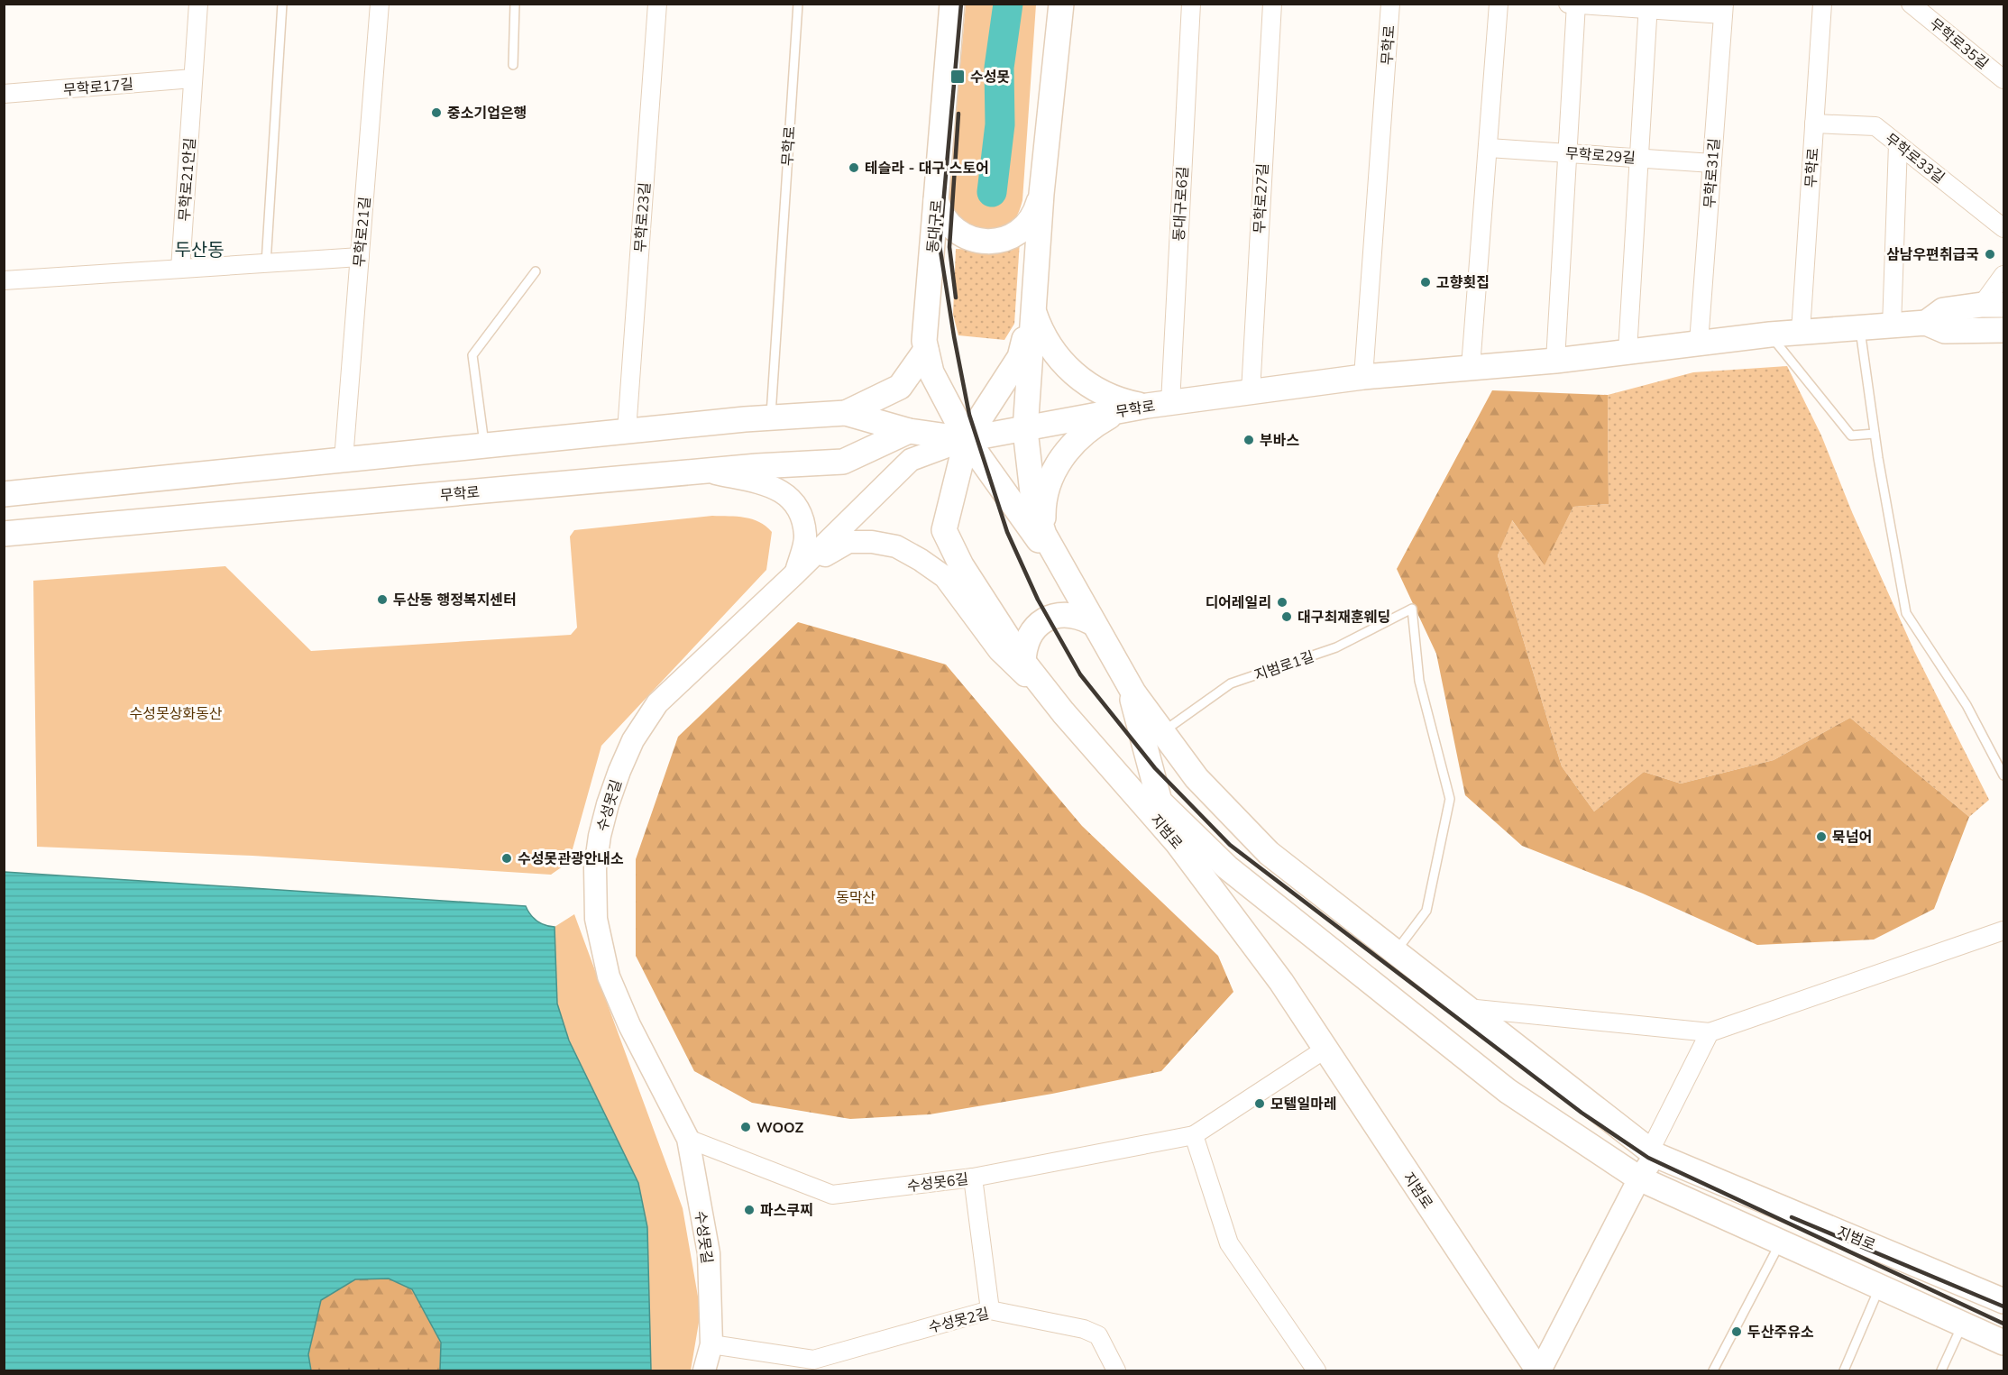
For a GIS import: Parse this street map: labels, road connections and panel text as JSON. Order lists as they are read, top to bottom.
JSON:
{
  "streets": {
    "main road": ["무학로", "동대구로", "지범로"],
    "street": [
      "무학로35길",
      "무학로17길",
      "무학로29길",
      "무학로33길",
      "무학로31길",
      "무학로21안길",
      "무학로27길",
      "동대구로6길",
      "무학로23길",
      "무학로21길",
      "수성못길",
      "수성못6길",
      "수성못2길"
    ],
    "lane": ["지범로1길"]
  },
  "crossings": [
    ["무학로", "무학로33길"],
    ["무학로", "무학로31길"],
    ["무학로", "무학로27길"],
    ["무학로", "동대구로6길"],
    ["무학로", "무학로23길"],
    ["무학로", "동대구로"],
    ["무학로", "무학로21길"],
    ["무학로", "수성못길"],
    ["무학로", "지범로"],
    ["무학로17길", "무학로21안길"],
    ["무학로29길", "무학로31길"],
    ["동대구로", "수성못길"],
    ["동대구로", "지범로"],
    ["지범로1길", "지범로"],
    ["수성못길", "지범로"],
    ["수성못길", "수성못6길"],
    ["수성못길", "수성못2길"],
    ["지범로", "수성못6길"]
  ],
  "districts": ["두산동"],
  "parks": ["수성못상화동산", "동막산"],
  "places": {
    "transit": ["수성못"],
    "other": [
      "중소기업은행",
      "테슬라 - 대구 스토어",
      "삼남우편취급국",
      "고향횟집",
      "부바스",
      "두산동 행정복지센터",
      "디어레일리",
      "대구최재훈웨딩",
      "묵넘어",
      "수성못관광안내소",
      "모텔일마레",
      "WOOZ",
      "파스쿠찌",
      "두산주유소"
    ]
  }
}
